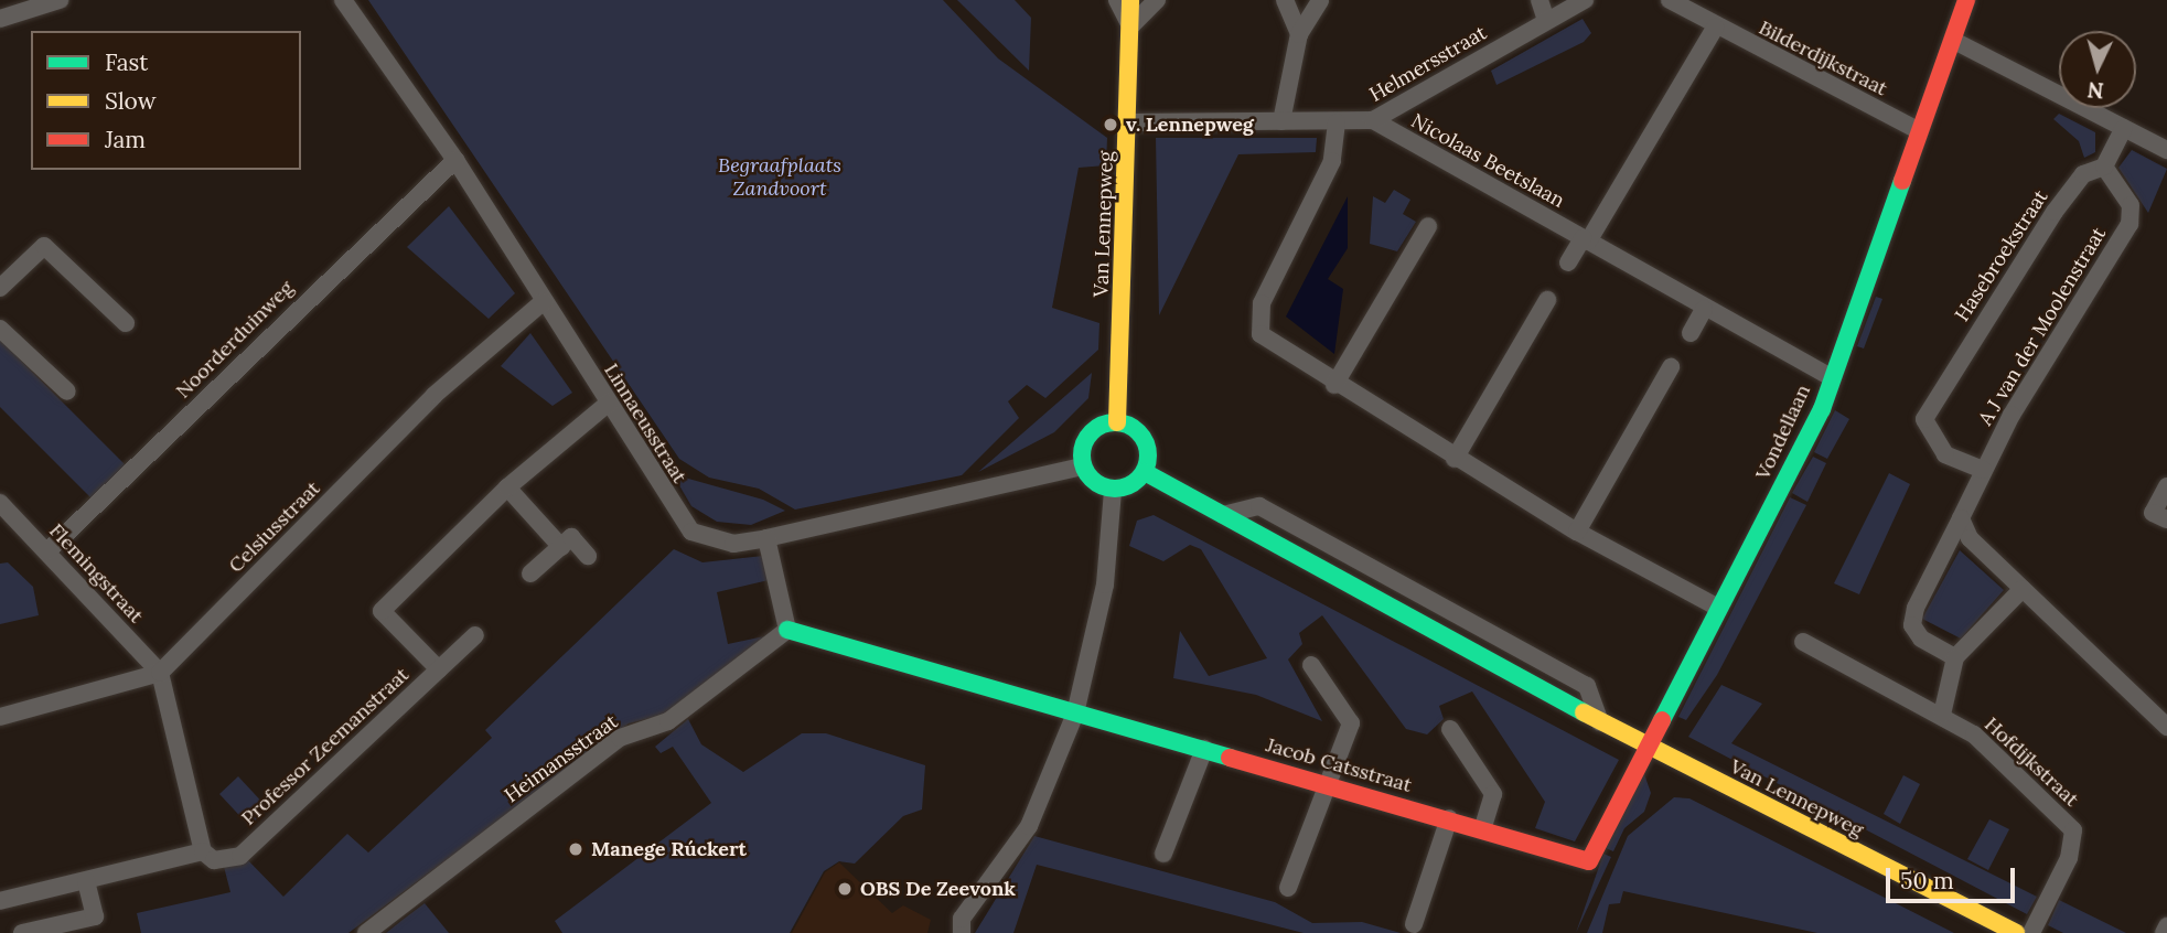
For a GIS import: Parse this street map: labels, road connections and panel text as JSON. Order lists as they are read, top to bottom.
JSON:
{
  "streets": {
    "street": [
      "Bilderdijkstraat",
      "Helmersstraat",
      "Nicolaas Beetslaan",
      "Van Lennepweg",
      "Hasebroekstraat",
      "A J van der Moolenstraat",
      "Noorderduinweg",
      "Linnaeusstraat",
      "Vondellaan",
      "Celsiusstraat",
      "Flemingstraat",
      "Professor Zeemanstraat",
      "Heimansstraat",
      "Hofdijkstraat",
      "Jacob Catsstraat"
    ]
  },
  "crossings": [
    ["Bilderdijkstraat", "Vondellaan"],
    ["Helmersstraat", "Nicolaas Beetslaan"],
    ["Nicolaas Beetslaan", "Vondellaan"],
    ["Van Lennepweg", "Linnaeusstraat"],
    ["Van Lennepweg", "Vondellaan"],
    ["Hasebroekstraat", "A J van der Moolenstraat"],
    ["Noorderduinweg", "Linnaeusstraat"],
    ["Noorderduinweg", "Flemingstraat"],
    ["Linnaeusstraat", "Celsiusstraat"],
    ["Linnaeusstraat", "Professor Zeemanstraat"],
    ["Vondellaan", "Jacob Catsstraat"],
    ["Celsiusstraat", "Flemingstraat"]
  ],
  "parks": ["Begraafplaats Zandvoort"],
  "places": ["v. Lennepweg", "Manege Rúckert", "OBS De Zeevonk"],
  "legend": ["Fast", "Slow", "Jam"],
  "scale_bar": "50 m",
  "north": "bottom"
}
